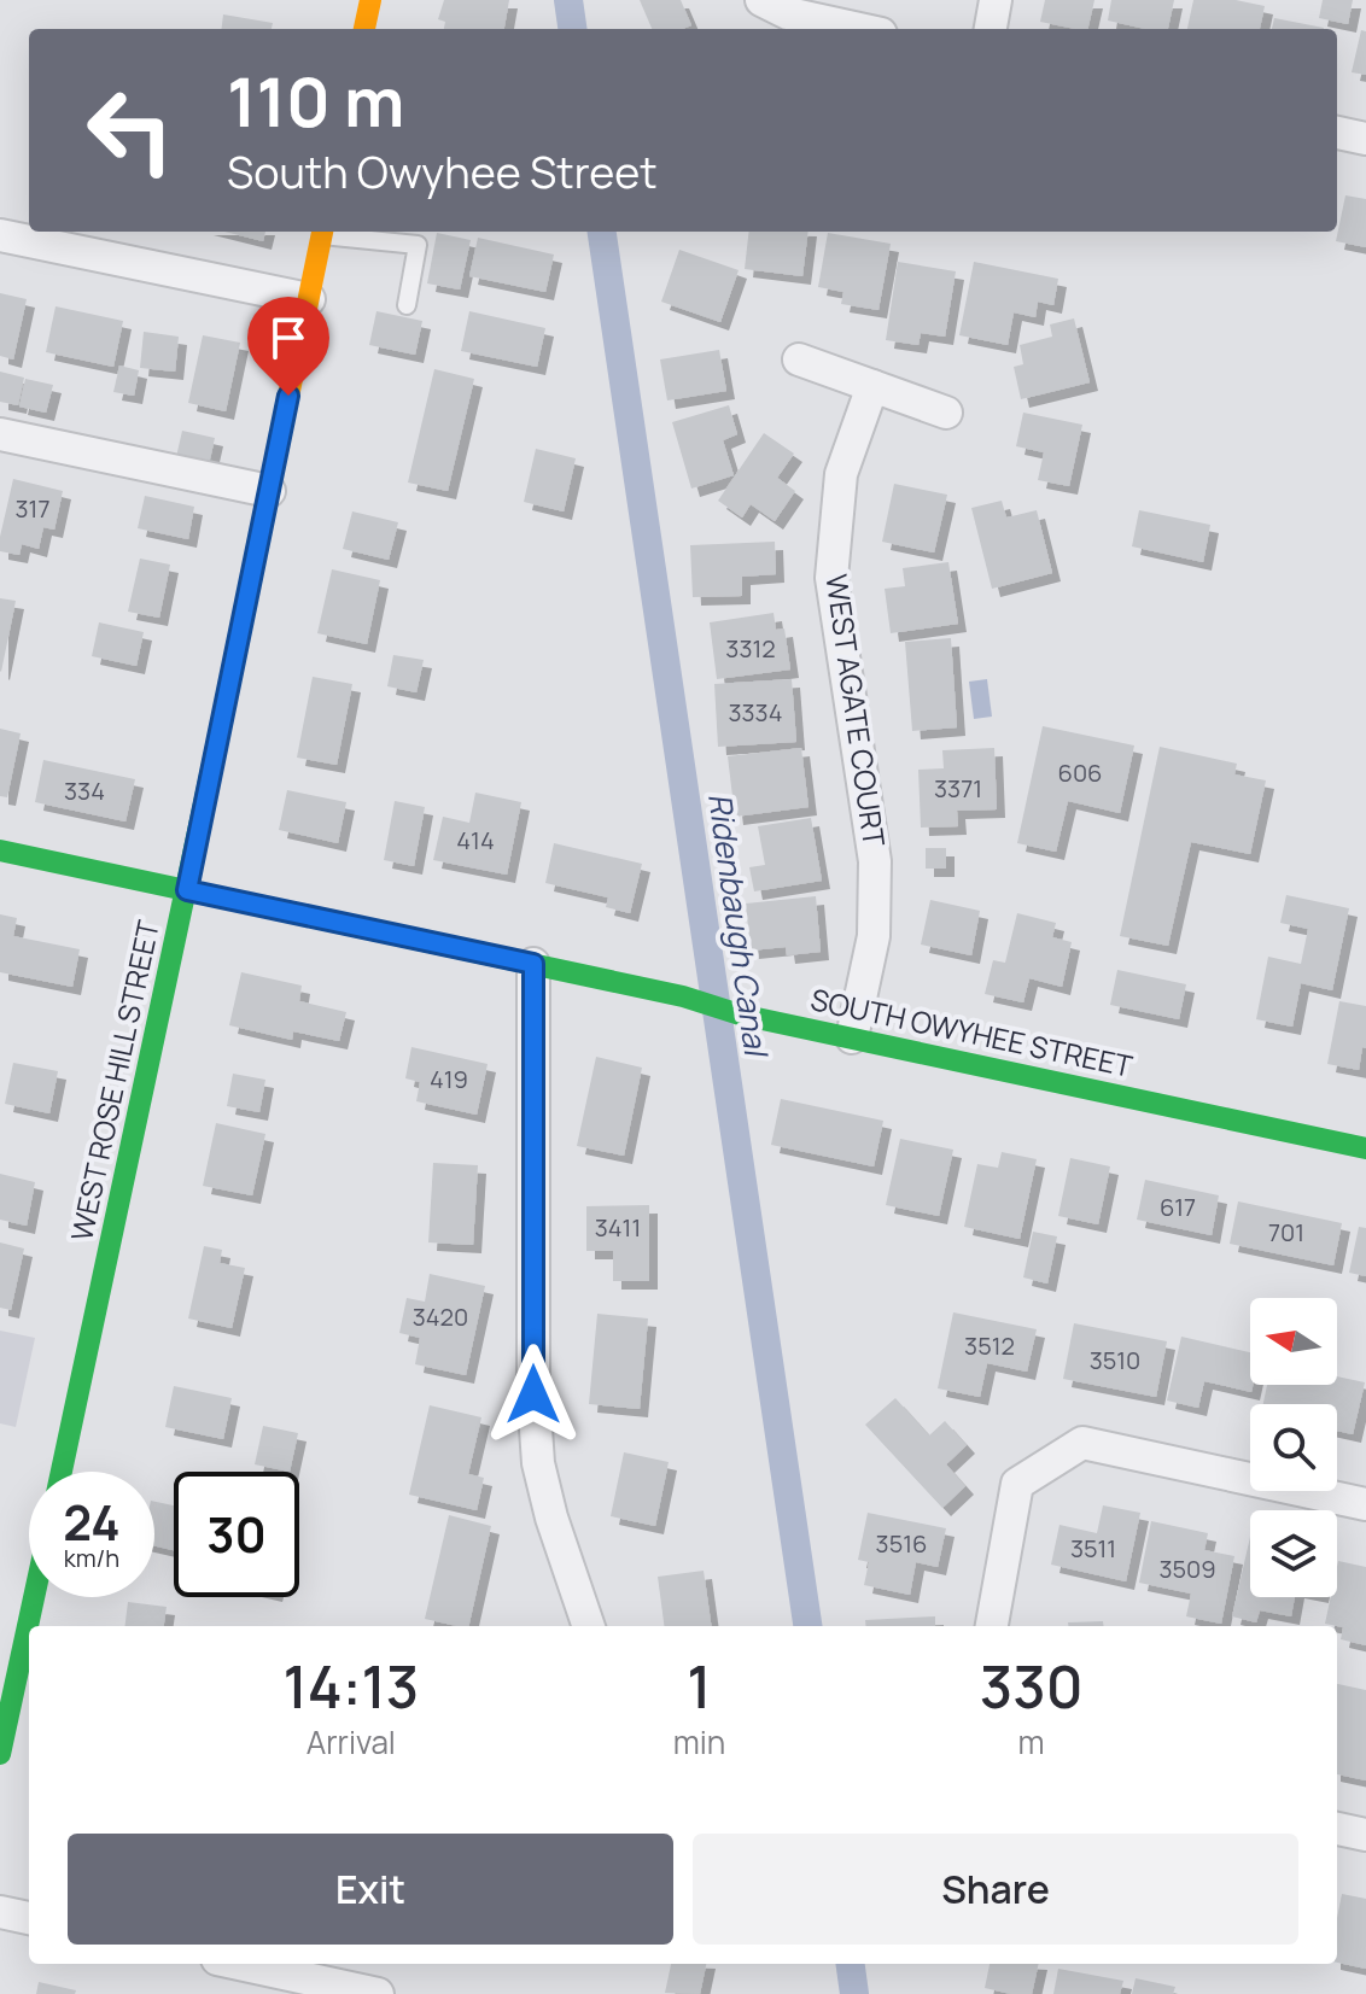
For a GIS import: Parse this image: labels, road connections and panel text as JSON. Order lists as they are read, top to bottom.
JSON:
{
  "streets": {
    "street": ["WEST AGATE COURT", "SOUTH OWYHEE STREET", "WEST ROSE HILL STREET"]
  },
  "crossings": [
    ["WEST AGATE COURT", "SOUTH OWYHEE STREET"],
    ["SOUTH OWYHEE STREET", "WEST ROSE HILL STREET"]
  ],
  "water": ["Ridenbaugh Canal"],
  "house_numbers": [
    "317",
    "3312",
    "3334",
    "606",
    "3371",
    "334",
    "414",
    "419",
    "617",
    "3411",
    "701",
    "3420",
    "3512",
    "3510",
    "3516",
    "3511",
    "3509"
  ],
  "north": "left",
  "page": {
    "turn": ["110 m", "South Owyhee Street"],
    "speed": "24 km/h",
    "limit": "30",
    "eta": [
      "14:13",
      "Arrival",
      "1",
      "min",
      "330",
      "m"
    ],
    "buttons": ["Exit", "Share"]
  }
}
